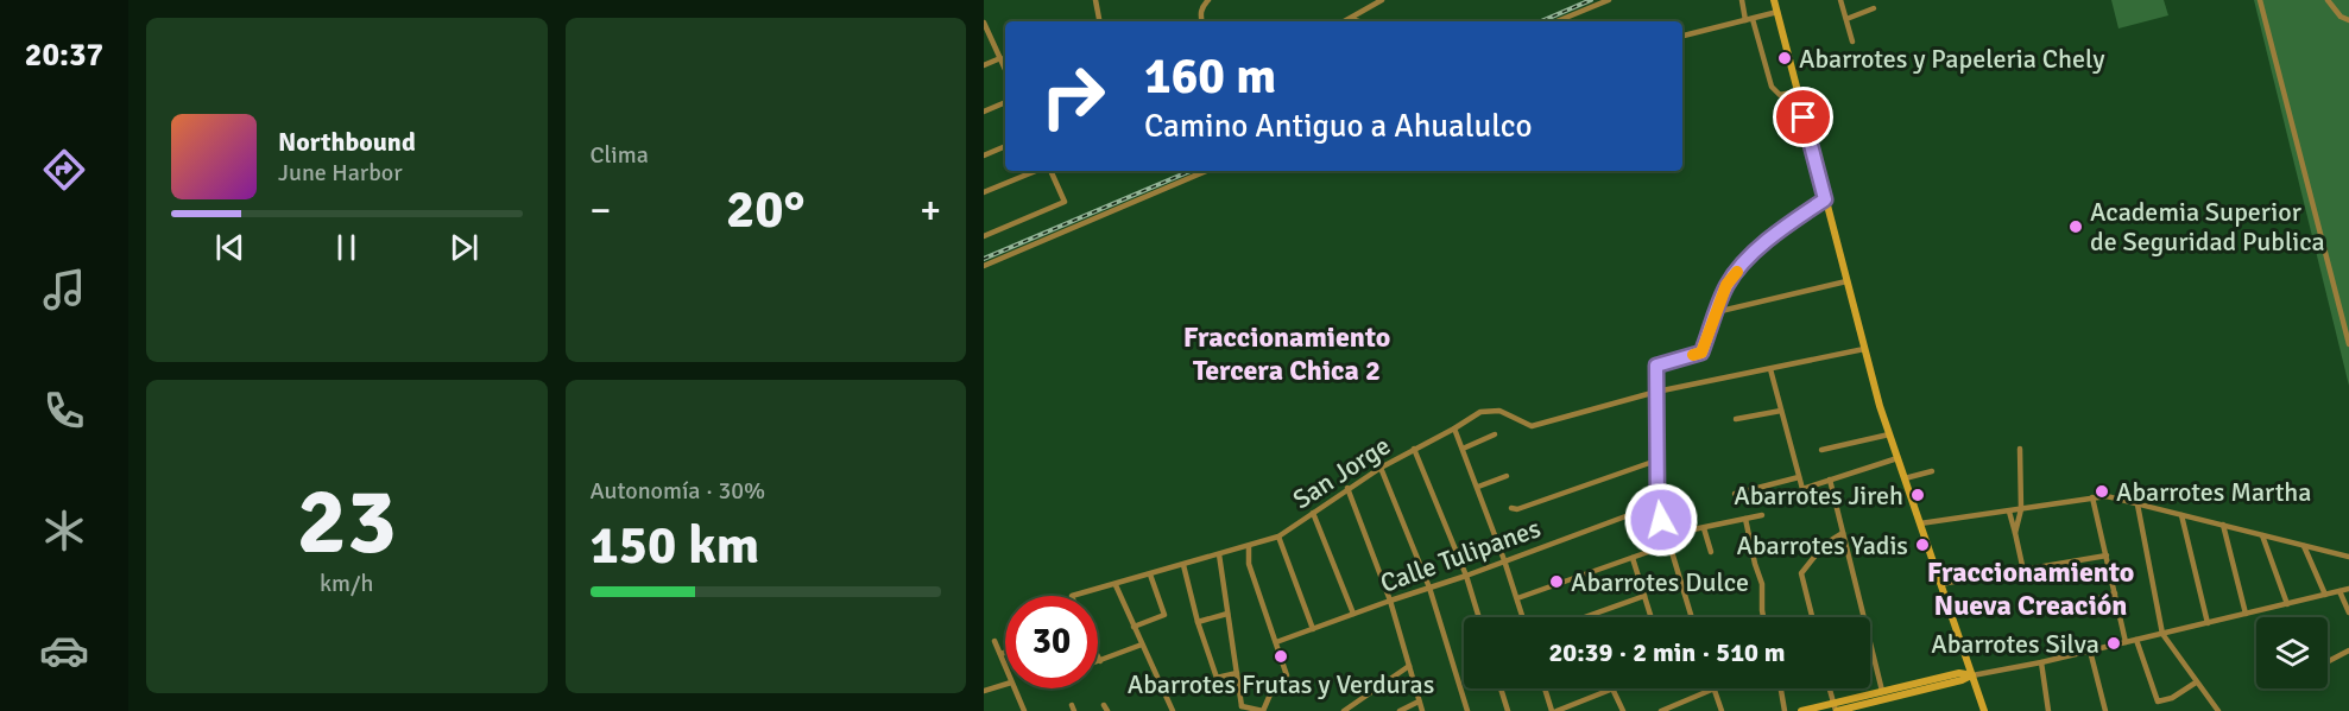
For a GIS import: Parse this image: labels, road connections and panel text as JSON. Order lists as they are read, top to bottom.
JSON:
{
  "streets": {
    "street": ["San Jorge", "Calle Tulipanes"]
  },
  "districts": ["Fraccionamiento Tercera Chica 2", "Fraccionamiento Nueva Creación"],
  "places": [
    "Abarrotes y Papeleria Chely",
    "Academia Superior de Seguridad Publica",
    "Abarrotes Martha",
    "Abarrotes Jireh",
    "Abarrotes Yadis",
    "Abarrotes Dulce",
    "Abarrotes Silva",
    "Abarrotes Frutas y Verduras"
  ],
  "page": {
    "tabs": "20:37",
    "tile": [
      "Clima",
      ["23", "km/h"],
      ["Autonomía · 30%", "150 km"]
    ],
    "turn": ["160 m", "Camino Antiguo a Ahualulco"],
    "song": ["Northbound", "June Harbor"],
    "heat": ["−", "20°", "+"],
    "limit": "30",
    "trip": "20:39 · 2 min · 510 m"
  }
}
